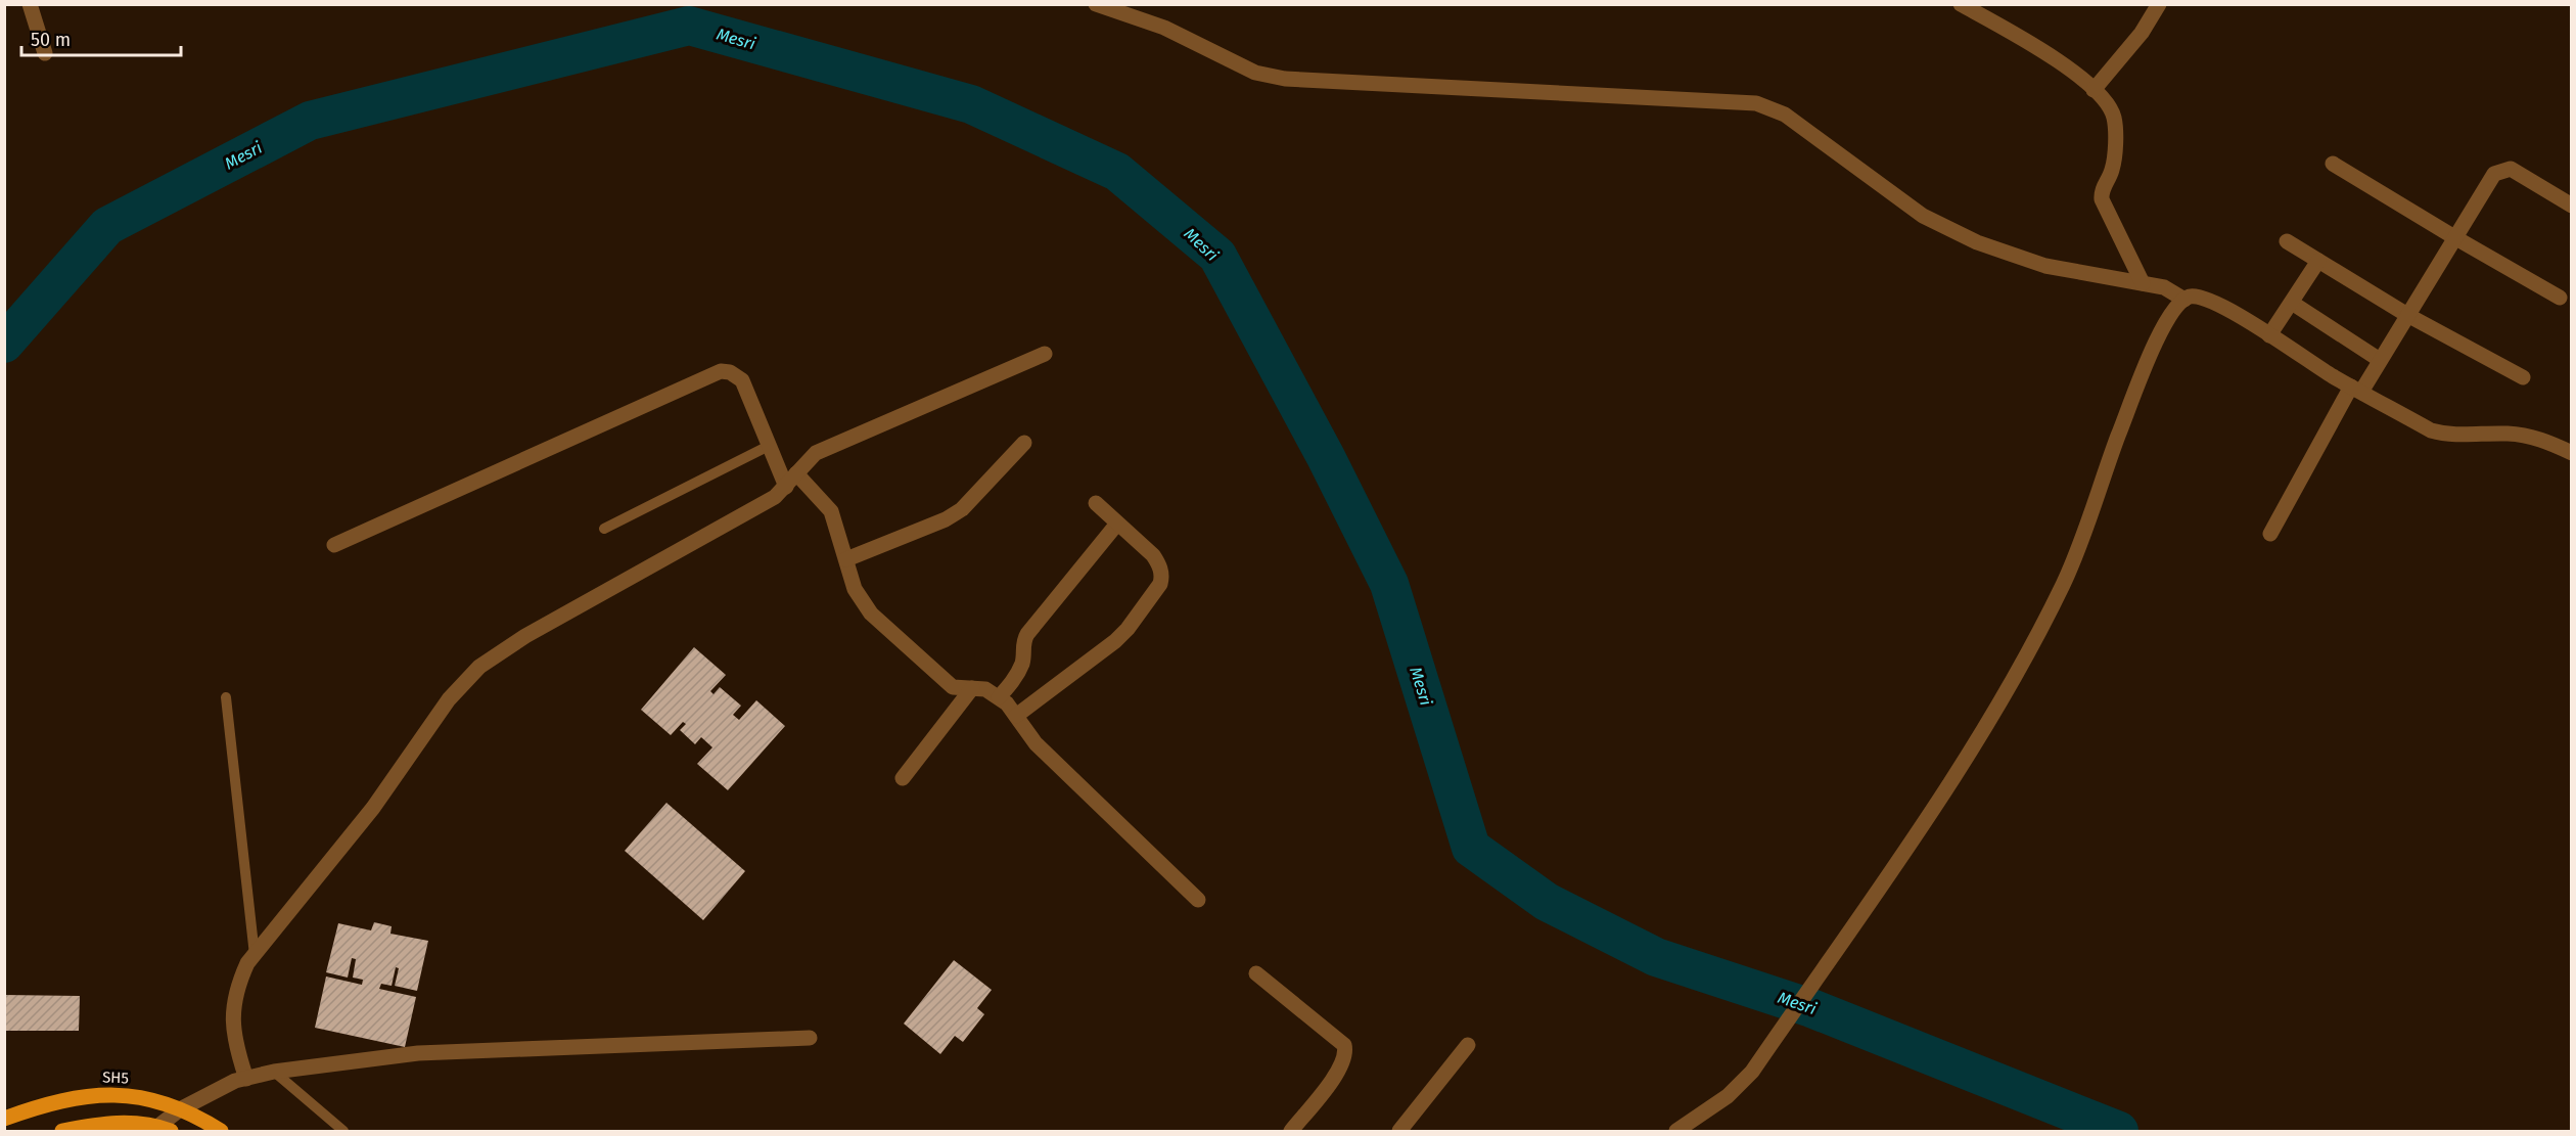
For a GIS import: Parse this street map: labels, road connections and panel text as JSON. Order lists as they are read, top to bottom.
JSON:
{
  "streets": {
    "main road": ["SH5"]
  },
  "water": ["Mesri"],
  "scale_bar": "50 m"
}
